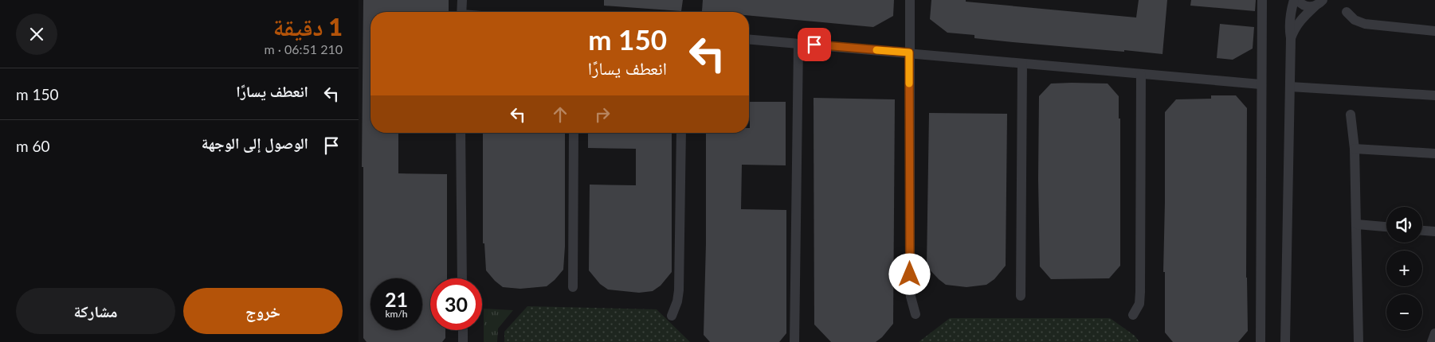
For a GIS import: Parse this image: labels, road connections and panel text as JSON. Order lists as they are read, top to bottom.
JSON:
{
  "page": {
    "heading": ["1 دقيقة", "210 m · 06:51"],
    "turn": ["150 m", "انعطف يسارًا"],
    "list": [
      {
        "name": "انعطف يسارًا",
        "value": "150 m"
      },
      {
        "name": "الوصول إلى الوجهة",
        "value": "60 m"
      }
    ],
    "map_buttons": ["+", "−"],
    "speed": "21 km/h",
    "limit": "30",
    "buttons": ["خروج", "مشاركة"]
  }
}
